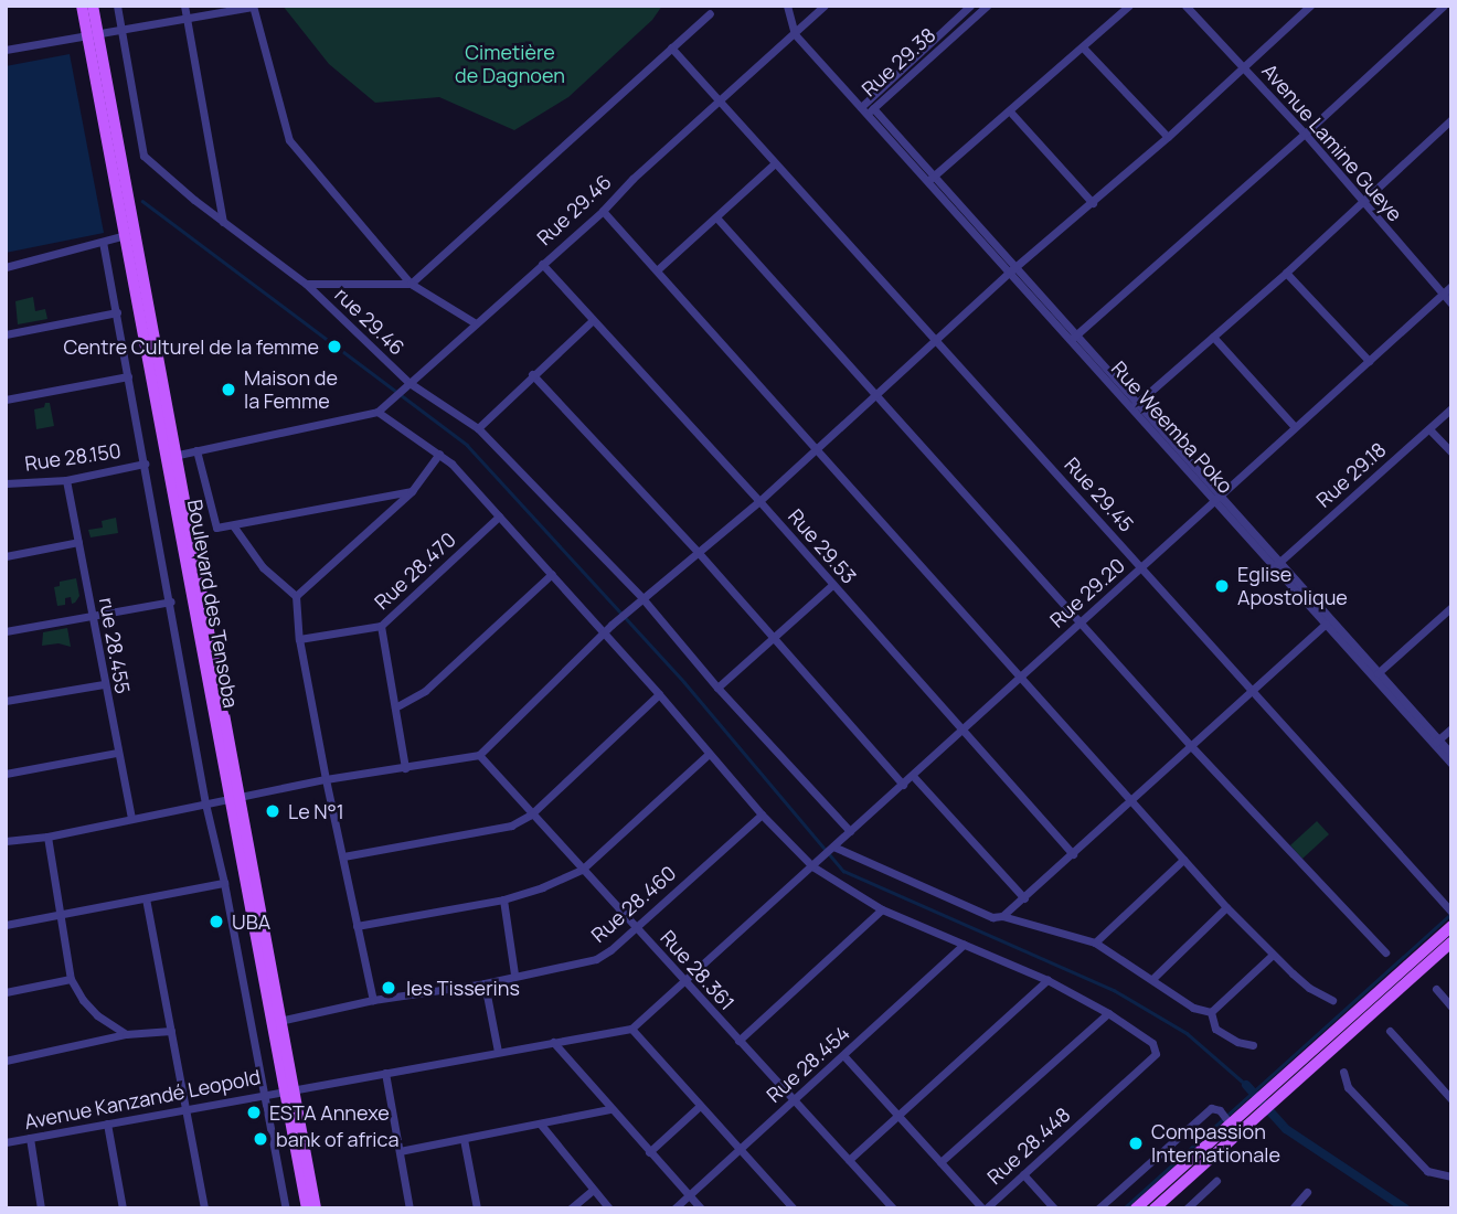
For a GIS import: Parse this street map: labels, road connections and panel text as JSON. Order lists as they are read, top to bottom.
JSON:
{
  "streets": {
    "main road": ["Boulevard des Tensoba"],
    "street": [
      "Rue 29.38",
      "Avenue Lamine Gueye",
      "Rue 29.46",
      "rue 29.46",
      "Rue Weemba Poko",
      "Rue 28.150",
      "Rue 29.18",
      "Rue 29.45",
      "Rue 29.53",
      "Rue 28.470",
      "Rue 29.20",
      "rue 28.455",
      "Rue 28.460",
      "Rue 28.361",
      "Rue 28.454",
      "Avenue Kanzandé Leopold",
      "Rue 28.448"
    ]
  },
  "crossings": [
    ["Rue 29.38", "Rue Weemba Poko"],
    ["Avenue Lamine Gueye", "Rue 29.20"],
    ["Rue 29.46", "rue 29.46"],
    ["Rue 29.46", "Rue Weemba Poko"],
    ["Rue 29.46", "Rue 29.45"],
    ["Rue 29.46", "Rue 29.53"],
    ["rue 29.46", "Rue 29.20"],
    ["Rue Weemba Poko", "Rue 29.18"],
    ["Rue Weemba Poko", "Rue 29.20"],
    ["Rue 28.150", "rue 28.455"],
    ["Rue 29.45", "Rue 29.20"],
    ["Rue 29.53", "Rue 29.20"],
    ["Boulevard des Tensoba", "Rue 28.460"],
    ["Boulevard des Tensoba", "Avenue Kanzandé Leopold"],
    ["Rue 28.460", "Rue 28.361"],
    ["Rue 28.361", "Rue 28.454"]
  ],
  "parks": ["Cimetière de Dagnoen"],
  "places": [
    "Centre Culturel de la femme",
    "Maison de la Femme",
    "Eglise Apostolique",
    "Le N°1",
    "UBA",
    "les Tisserins",
    "ESTA Annexe",
    "bank of africa",
    "Compassion Internationale"
  ]
}
